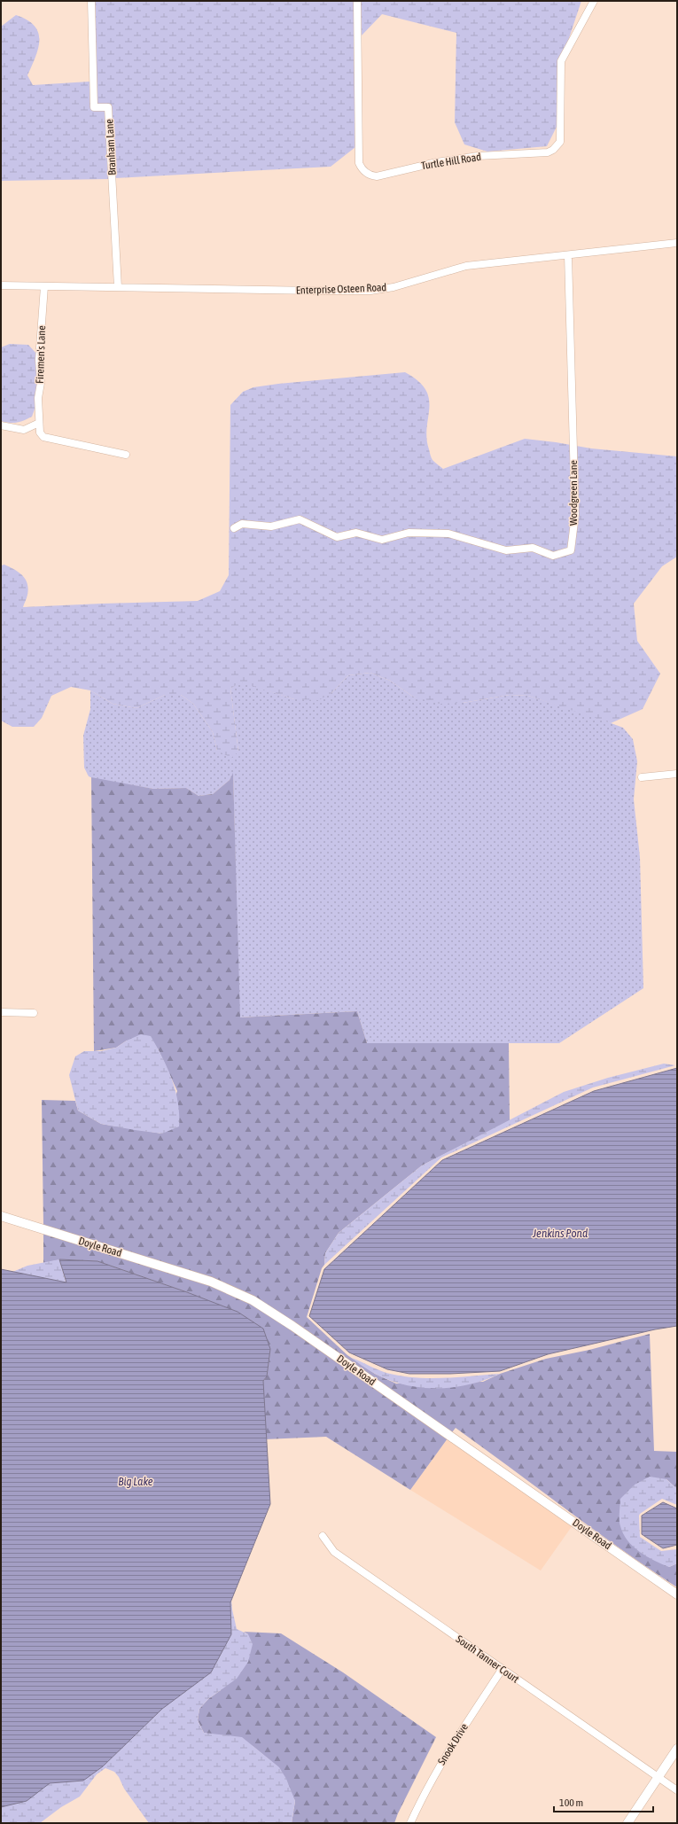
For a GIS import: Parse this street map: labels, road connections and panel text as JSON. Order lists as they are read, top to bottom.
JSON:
{
  "streets": {
    "main road": ["Doyle Road"],
    "street": [
      "Branham Lane",
      "Turtle Hill Road",
      "Enterprise Osteen Road",
      "Firemen's Lane",
      "Woodgreen Lane",
      "South Tanner Court",
      "Snook Drive"
    ]
  },
  "crossings": [
    ["Branham Lane", "Enterprise Osteen Road"],
    ["Enterprise Osteen Road", "Firemen's Lane"],
    ["Enterprise Osteen Road", "Woodgreen Lane"],
    ["South Tanner Court", "Snook Drive"]
  ],
  "water": ["Jenkins Pond", "Big Lake"],
  "scale_bar": "100 m"
}
